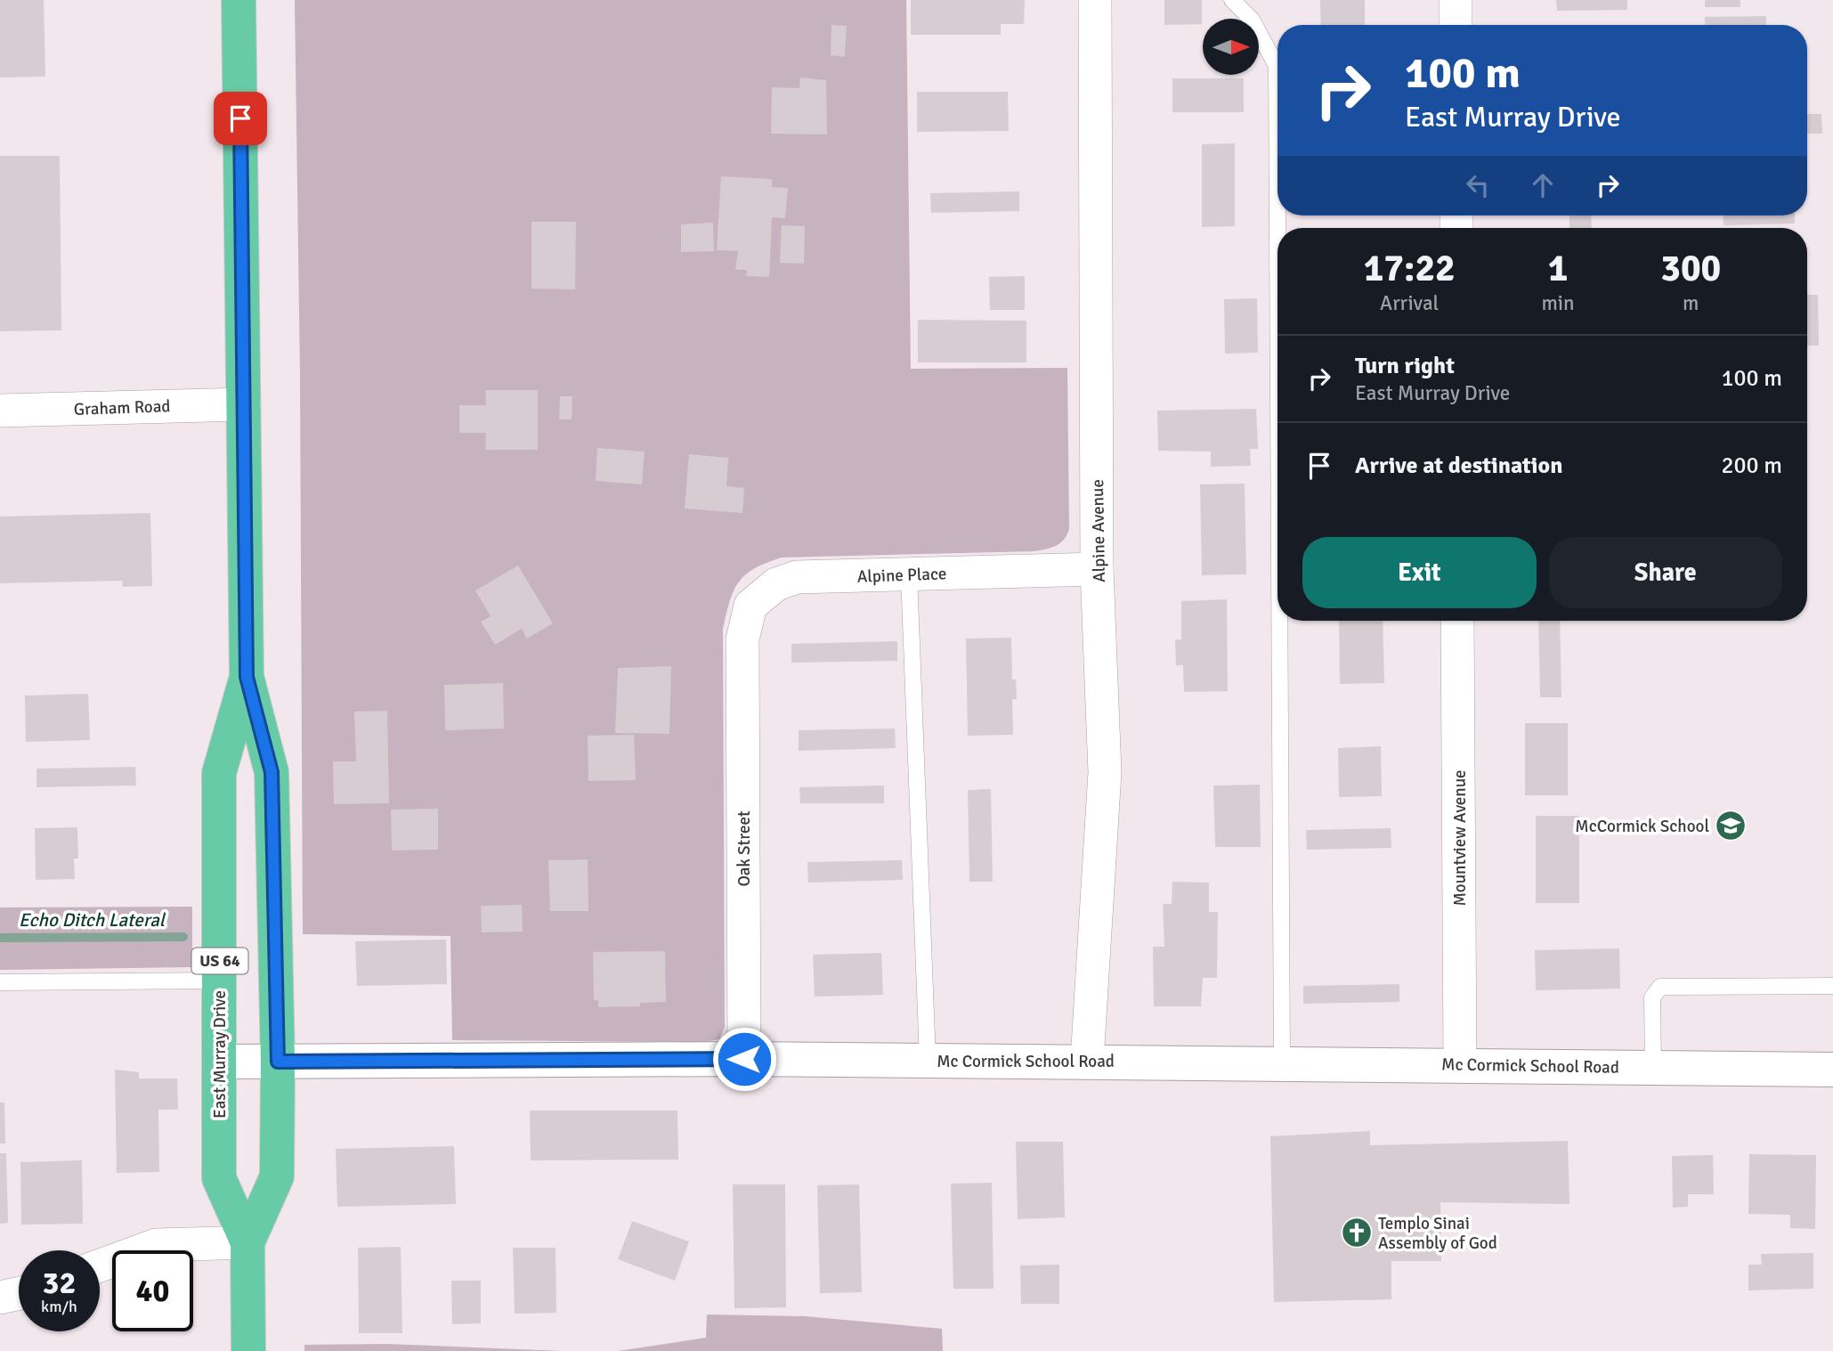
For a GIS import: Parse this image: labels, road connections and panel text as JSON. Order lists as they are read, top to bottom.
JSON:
{
  "streets": {
    "highway": ["US 64", "East Murray Drive"],
    "street": [
      "Graham Road",
      "Alpine Avenue",
      "Alpine Place",
      "Mountview Avenue",
      "Oak Street",
      "Mc Cormick School Road"
    ]
  },
  "crossings": [
    ["Graham Road", "East Murray Drive"],
    ["Alpine Avenue", "Alpine Place"],
    ["Alpine Avenue", "Mc Cormick School Road"],
    ["Alpine Place", "Oak Street"],
    ["Mountview Avenue", "Mc Cormick School Road"],
    ["Oak Street", "Mc Cormick School Road"],
    ["East Murray Drive", "Mc Cormick School Road"]
  ],
  "water": ["Echo Ditch Lateral"],
  "places": {
    "school or university": ["McCormick School"],
    "church": ["Templo Sinai Assembly of God"]
  },
  "north": "right",
  "page": {
    "turn": ["100 m", "East Murray Drive"],
    "eta": [
      "17:22",
      "Arrival",
      "1",
      "min",
      "300",
      "m"
    ],
    "list": [
      {
        "name": "Turn right",
        "note": "East Murray Drive",
        "value": "100 m"
      },
      {
        "name": "Arrive at destination",
        "value": "200 m"
      }
    ],
    "buttons": ["Exit", "Share"],
    "speed": "32 km/h",
    "limit": "40"
  }
}
